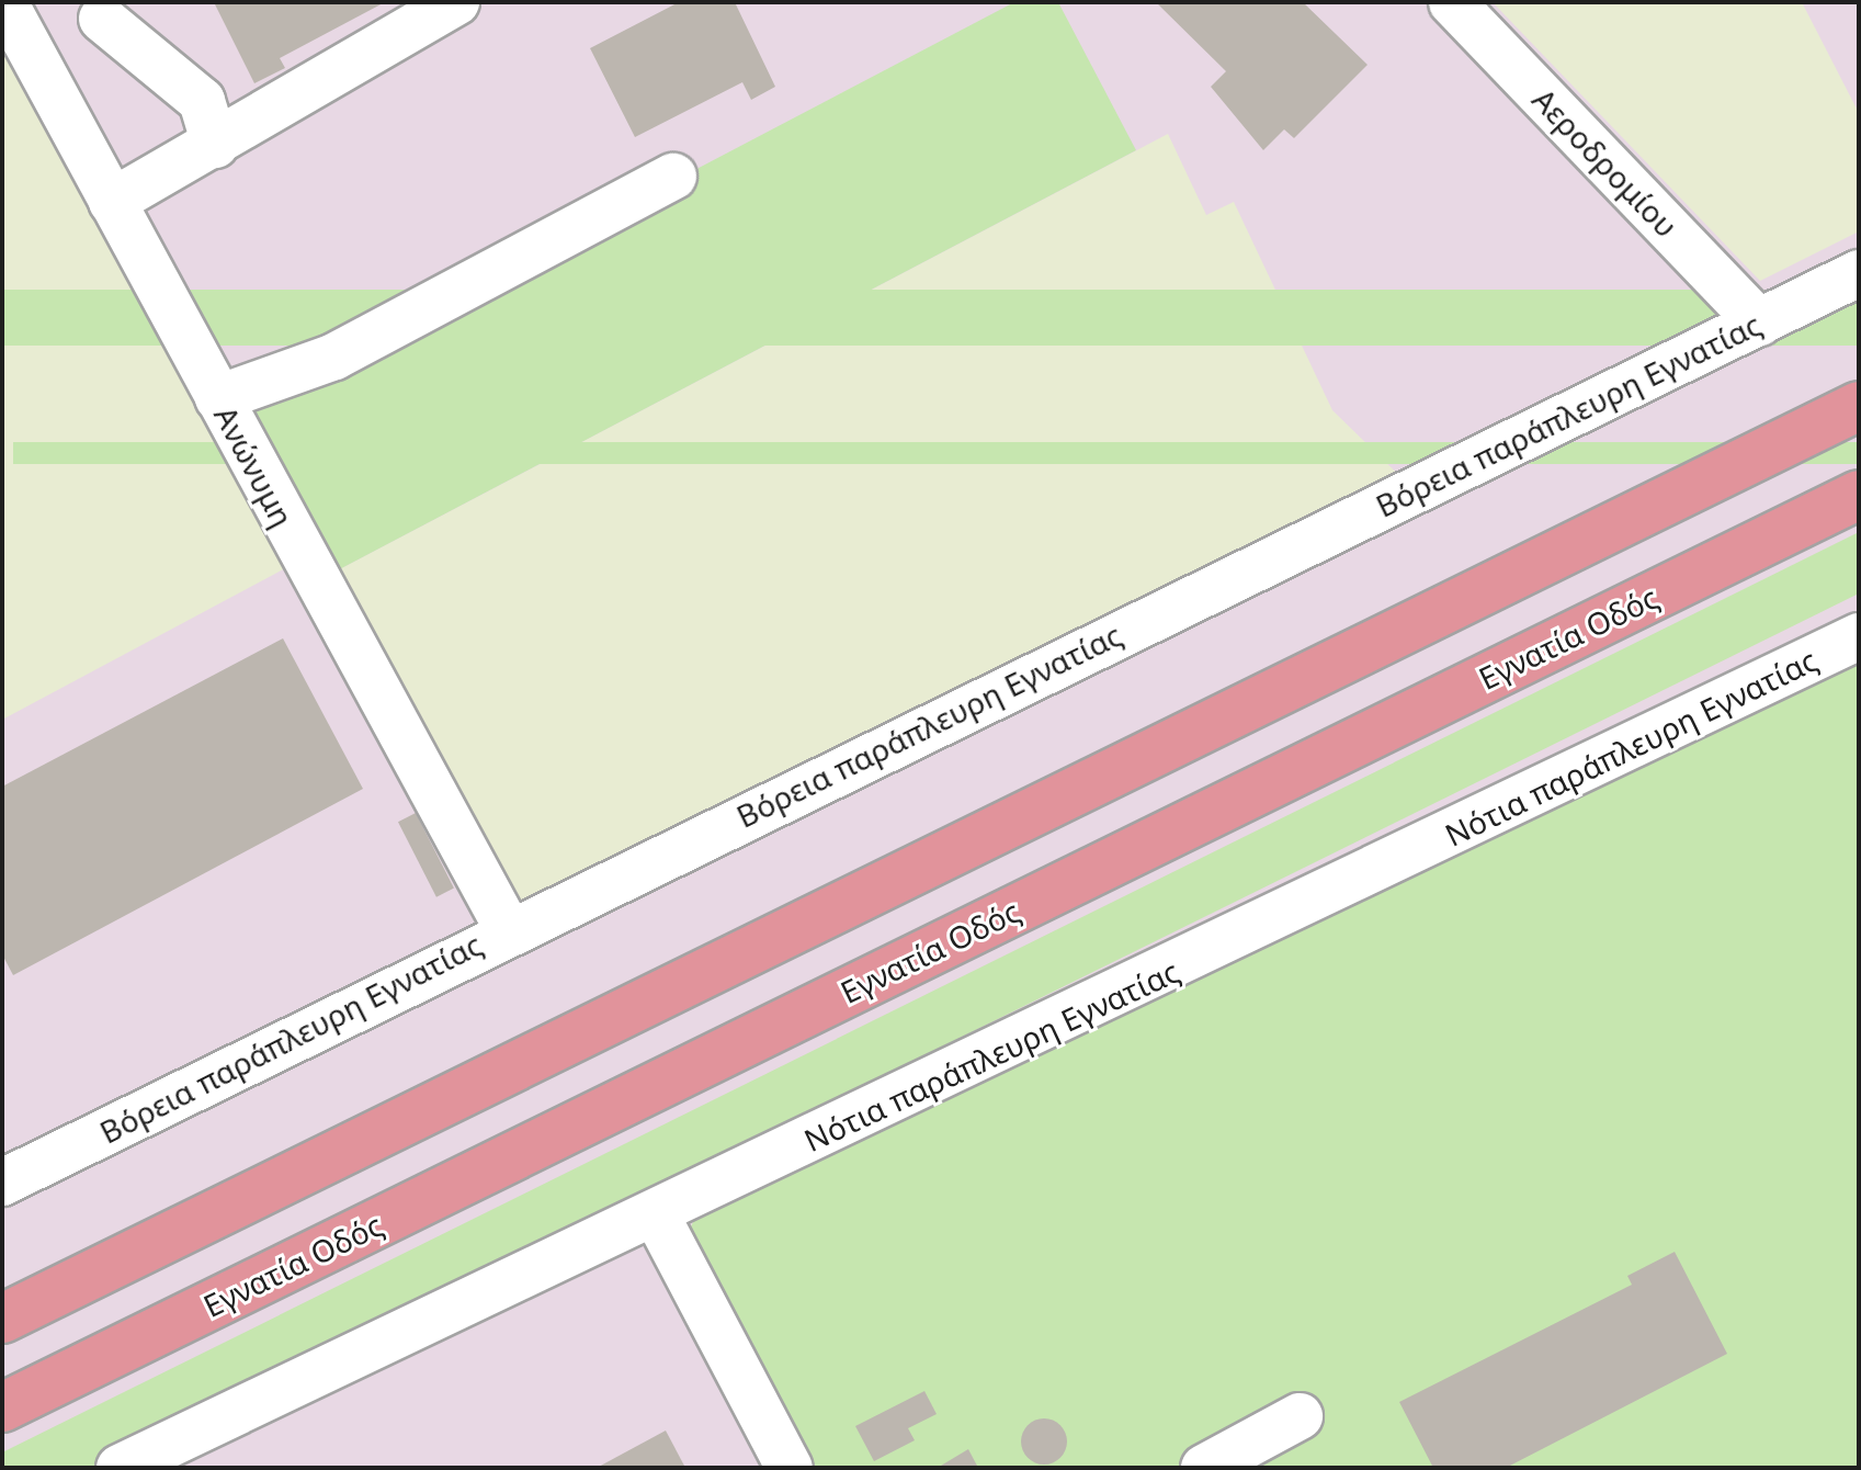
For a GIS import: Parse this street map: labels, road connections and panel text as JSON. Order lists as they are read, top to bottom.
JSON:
{
  "streets": {
    "highway": ["Εγνατία Οδός"],
    "street": [
      "Αεροδρομίου",
      "Βόρεια παράπλευρη Εγνατίας",
      "Ανώνυμη",
      "Νότια παράπλευρη Εγνατίας"
    ]
  },
  "crossings": [
    ["Αεροδρομίου", "Βόρεια παράπλευρη Εγνατίας"],
    ["Βόρεια παράπλευρη Εγνατίας", "Ανώνυμη"]
  ]
}
